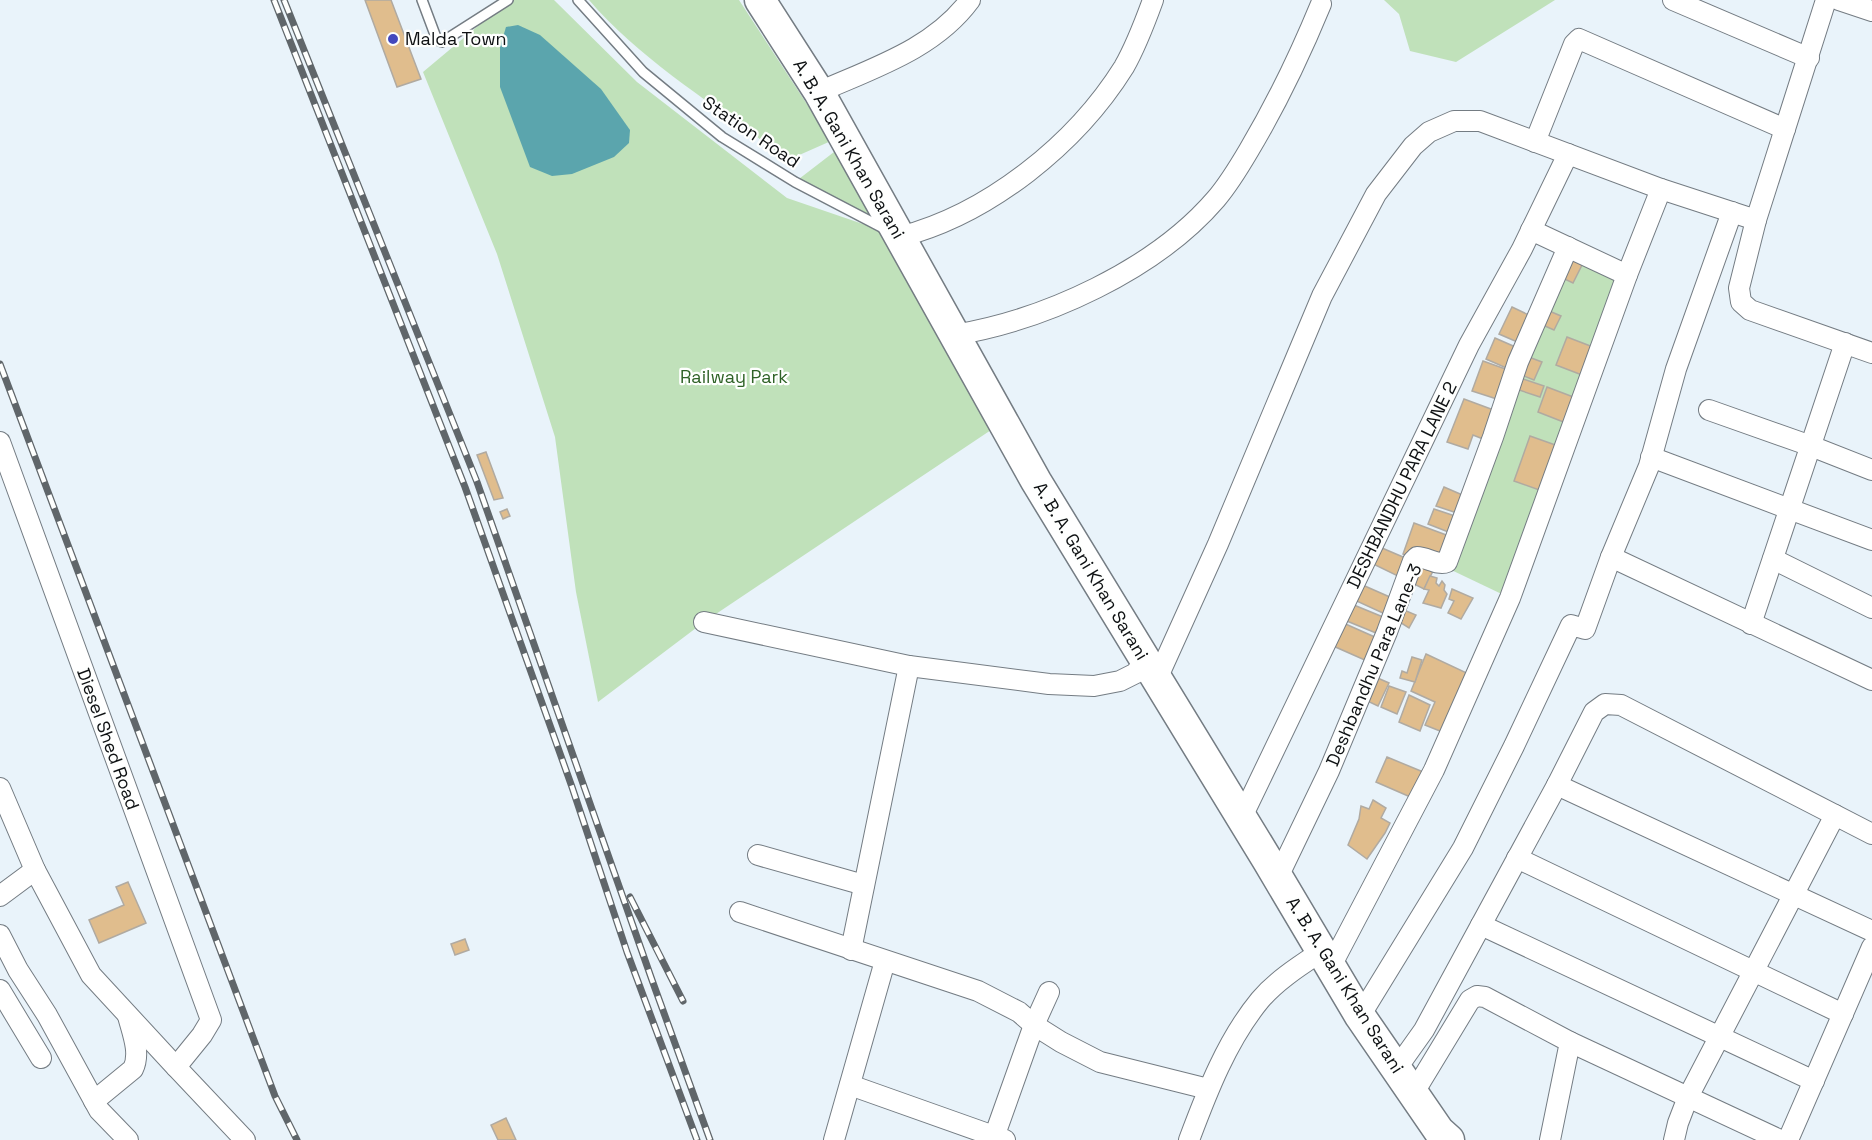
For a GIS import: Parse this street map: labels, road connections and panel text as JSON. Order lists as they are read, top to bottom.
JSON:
{
  "streets": {
    "main road": ["A. B. A. Gani Khan Sarani"],
    "street": ["DESHBANDHU PARA LANE 2", "Deshbandhu Para Lane-3", "Diesel Shed Road"],
    "lane": ["Station Road"]
  },
  "crossings": [
    ["Station Road", "A. B. A. Gani Khan Sarani"],
    ["A. B. A. Gani Khan Sarani", "DESHBANDHU PARA LANE 2"],
    ["A. B. A. Gani Khan Sarani", "Deshbandhu Para Lane-3"]
  ],
  "parks": ["Railway Park"],
  "places": ["Malda Town"]
}
